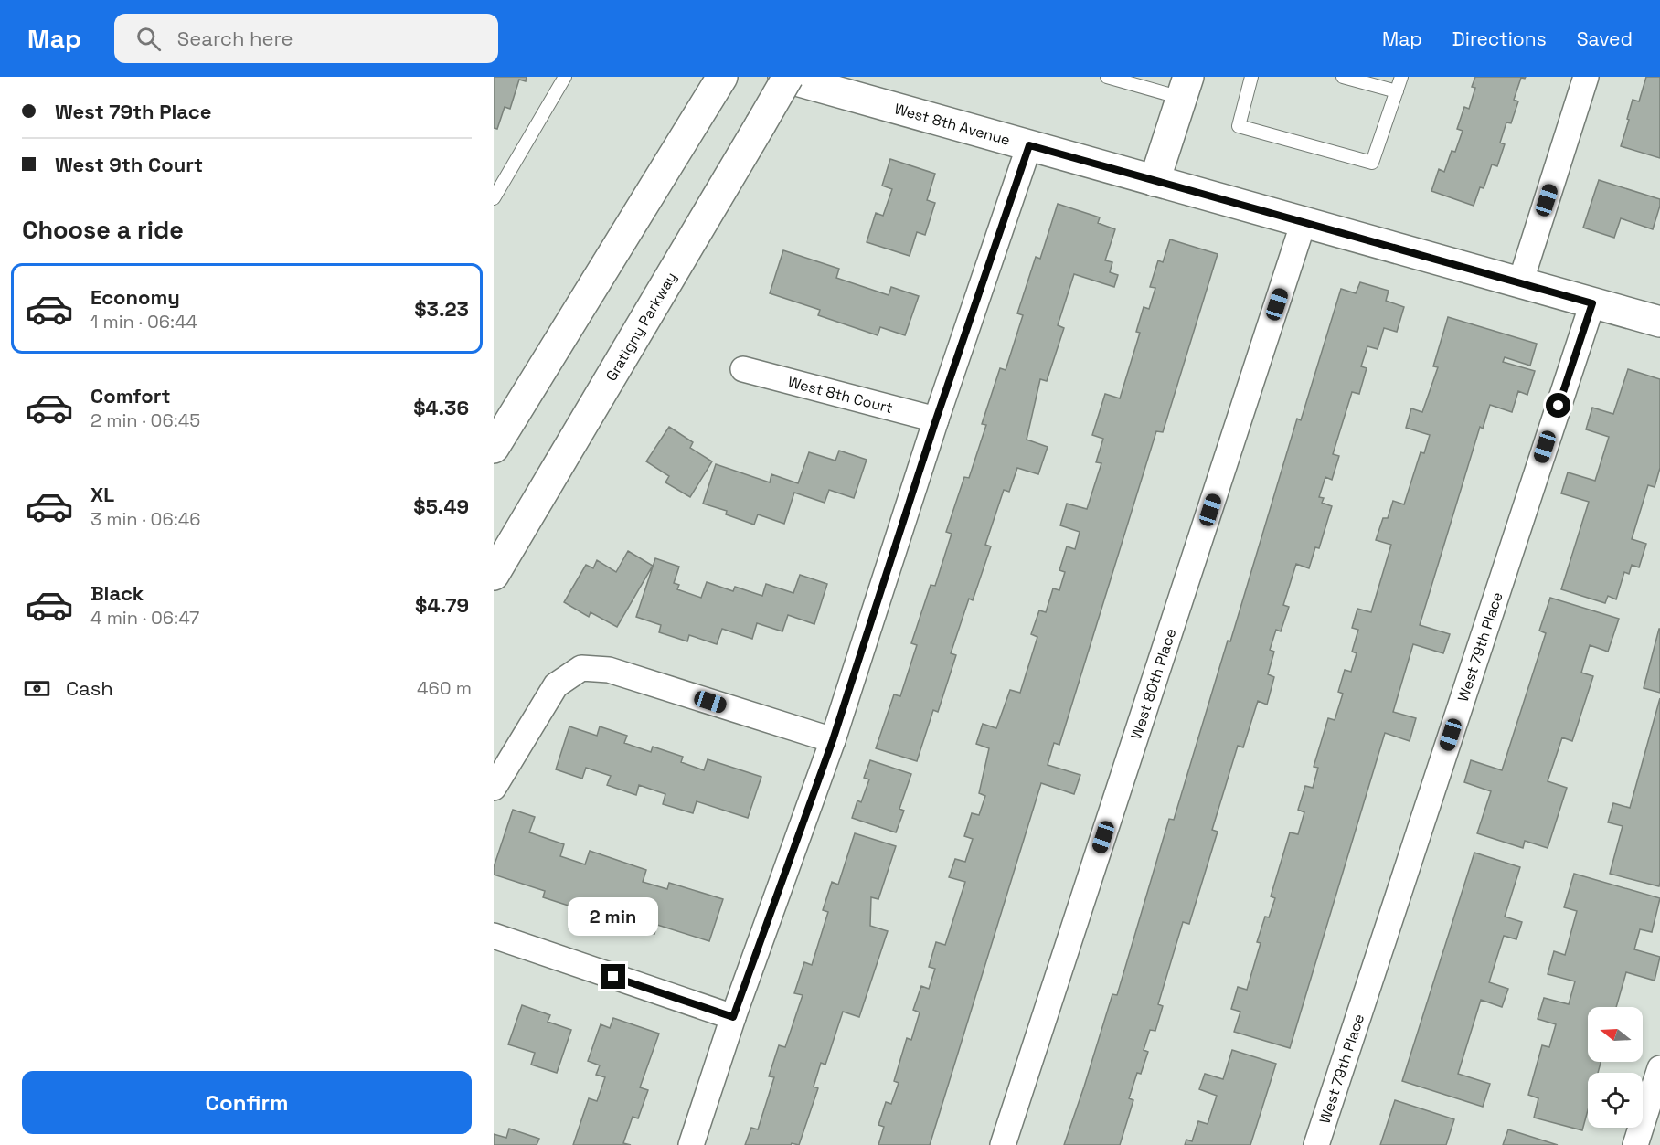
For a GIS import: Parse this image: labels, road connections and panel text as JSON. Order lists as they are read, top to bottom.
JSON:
{
  "streets": {
    "main road": ["West 8th Avenue", "Gratigny Parkway"],
    "street": ["West 8th Court", "West 79th Place", "West 80th Place"]
  },
  "crossings": [
    ["West 8th Avenue", "West 79th Place"],
    ["West 8th Avenue", "West 80th Place"]
  ],
  "north": "left",
  "page": {
    "header": "Map",
    "search": "Search here",
    "nav": ["Map", "Directions", "Saved"],
    "banner": ["West 79th Place", "West 9th Court"],
    "heading": "Choose a ride",
    "list": [
      {
        "name": "Economy",
        "note": "1 min · 06:44",
        "value": "$3.23"
      },
      {
        "name": "Comfort",
        "note": "2 min · 06:45",
        "value": "$4.36"
      },
      {
        "name": "XL",
        "note": "3 min · 06:46",
        "value": "$5.49"
      },
      {
        "name": "Black",
        "note": "4 min · 06:47",
        "value": "$4.79"
      }
    ],
    "pay": ["Cash", "460 m"],
    "bubble": "2 min",
    "buttons": "Confirm"
  }
}
